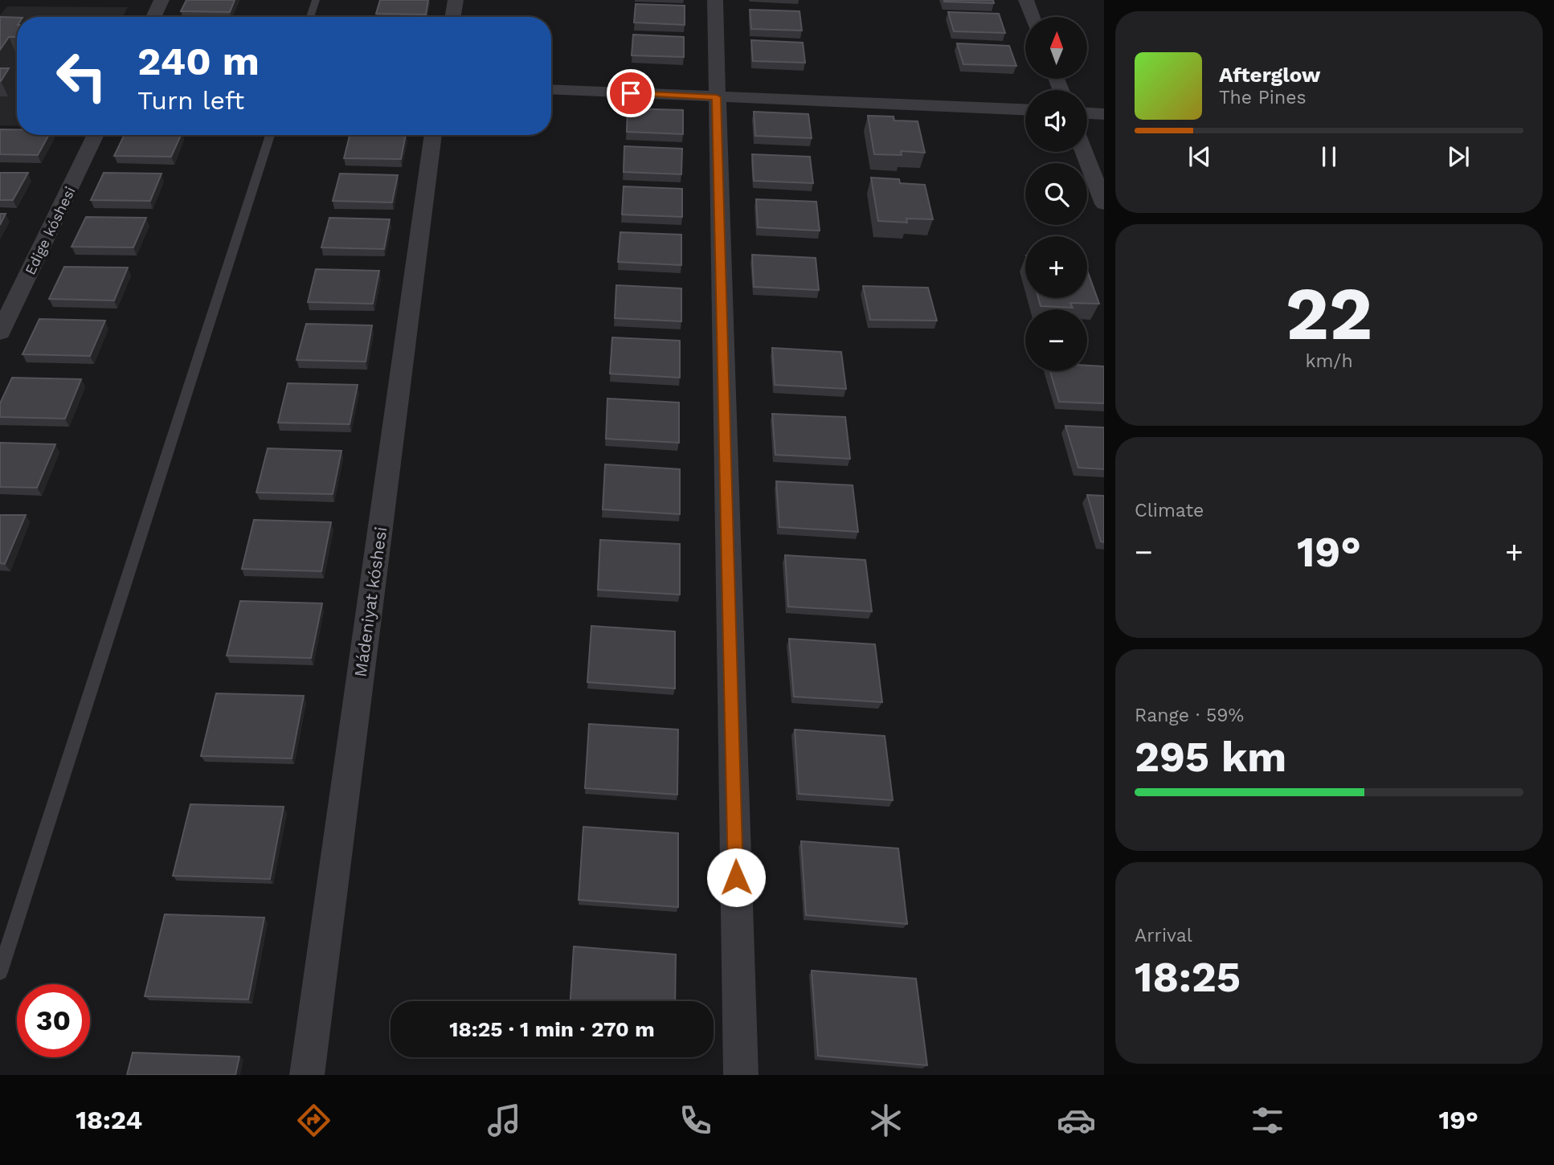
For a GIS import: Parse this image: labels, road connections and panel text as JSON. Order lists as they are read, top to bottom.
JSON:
{
  "streets": {
    "street": ["Edige kóshesi", "Mádeniyat kóshesi"]
  },
  "north": "top",
  "page": {
    "map_buttons": ["+", "−"],
    "turn": ["240 m", "Turn left"],
    "song": ["Afterglow", "The Pines"],
    "tile": [
      ["22", "km/h"],
      "Climate",
      ["Range · 59%", "295 km"],
      ["Arrival", "18:25"]
    ],
    "heat": ["−", "19°", "+"],
    "limit": "30",
    "trip": "18:25 · 1 min · 270 m",
    "tabs": ["18:24", "19°"]
  }
}
